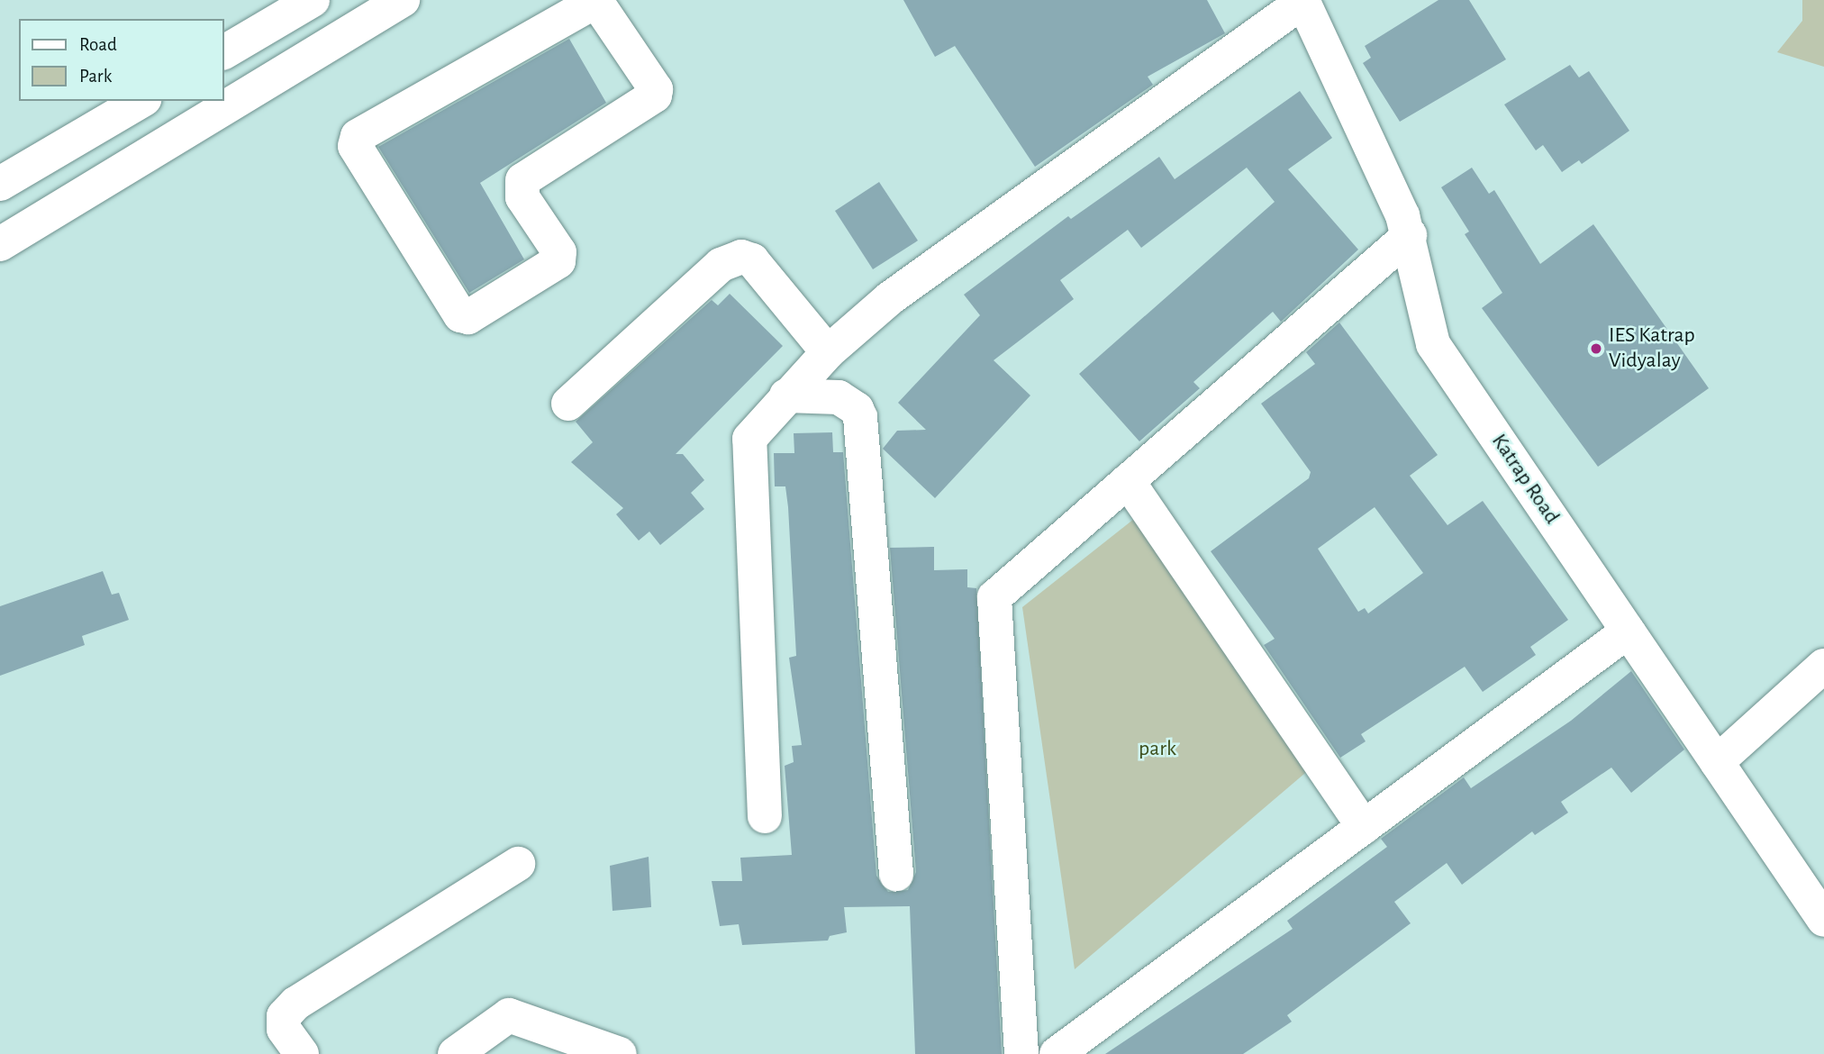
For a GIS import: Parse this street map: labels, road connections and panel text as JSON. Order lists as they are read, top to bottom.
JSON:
{
  "streets": {
    "street": ["Katrap Road"]
  },
  "parks": ["park"],
  "places": ["IES Katrap Vidyalay"],
  "legend": ["Road", "Park"]
}
